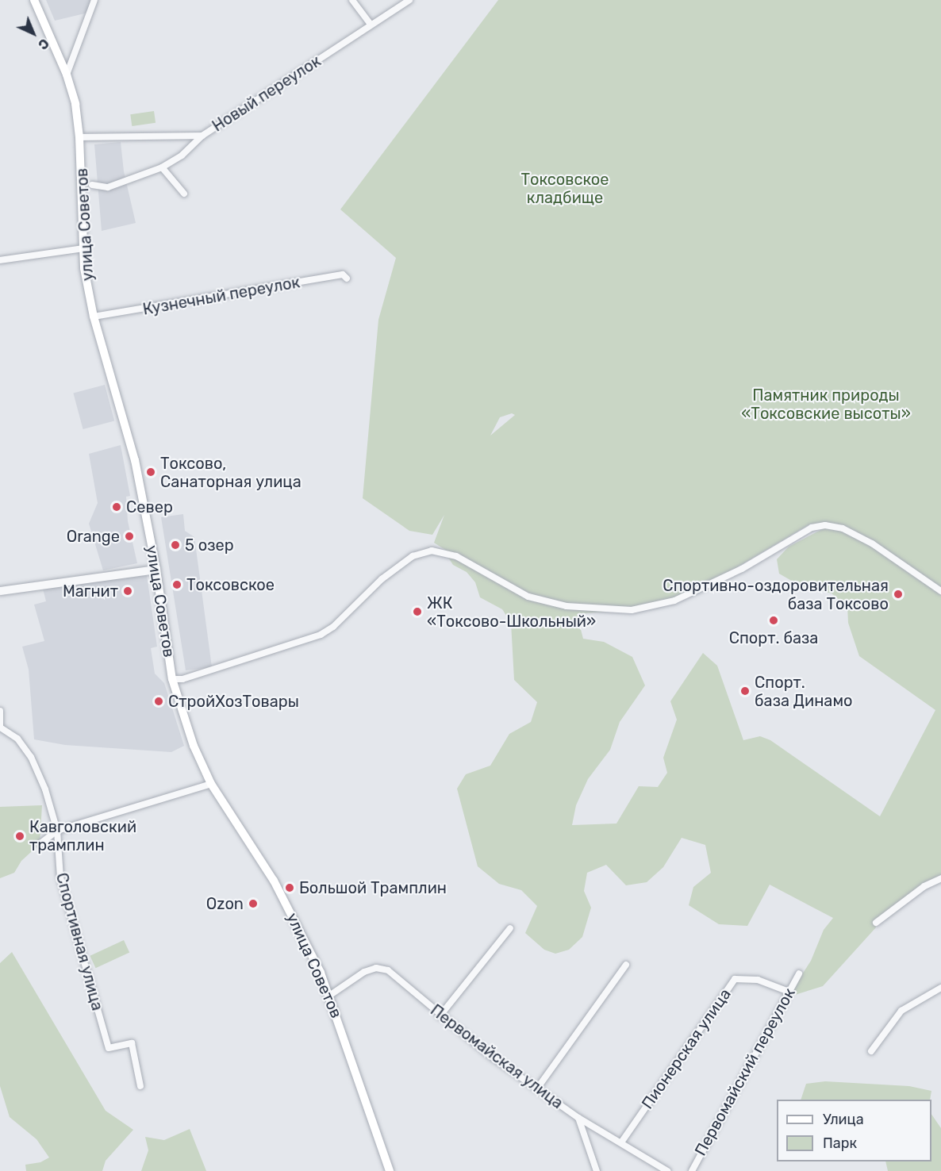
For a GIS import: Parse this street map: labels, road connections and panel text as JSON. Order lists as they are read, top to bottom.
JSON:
{
  "streets": {
    "main road": ["улица Советов"],
    "street": [
      "Новый переулок",
      "Кузнечный переулок",
      "Спортивная улица",
      "Пионерская улица",
      "Первомайская улица",
      "Первомайский переулок"
    ]
  },
  "crossings": [
    ["Новый переулок", "улица Советов"],
    ["улица Советов", "Кузнечный переулок"],
    ["улица Советов", "Первомайская улица"],
    ["Пионерская улица", "Первомайская улица"],
    ["Пионерская улица", "Первомайский переулок"]
  ],
  "parks": ["Токсовское кладбище", "Памятник природы «Токсовские высоты»"],
  "places": [
    "Токсово, Санаторная улица",
    "Север",
    "Orange",
    "5 озер",
    "Токсовское",
    "Магнит",
    "Спортивно-оздоровительная база Токсово",
    "ЖК «Токсово-Школьный»",
    "Спорт. база",
    "Спорт. база Динамо",
    "СтройХозТовары",
    "Кавголовский трамплин",
    "Большой Трамплин",
    "Ozon"
  ],
  "legend": ["Улица", "Парк"],
  "north": "bottom right"
}
